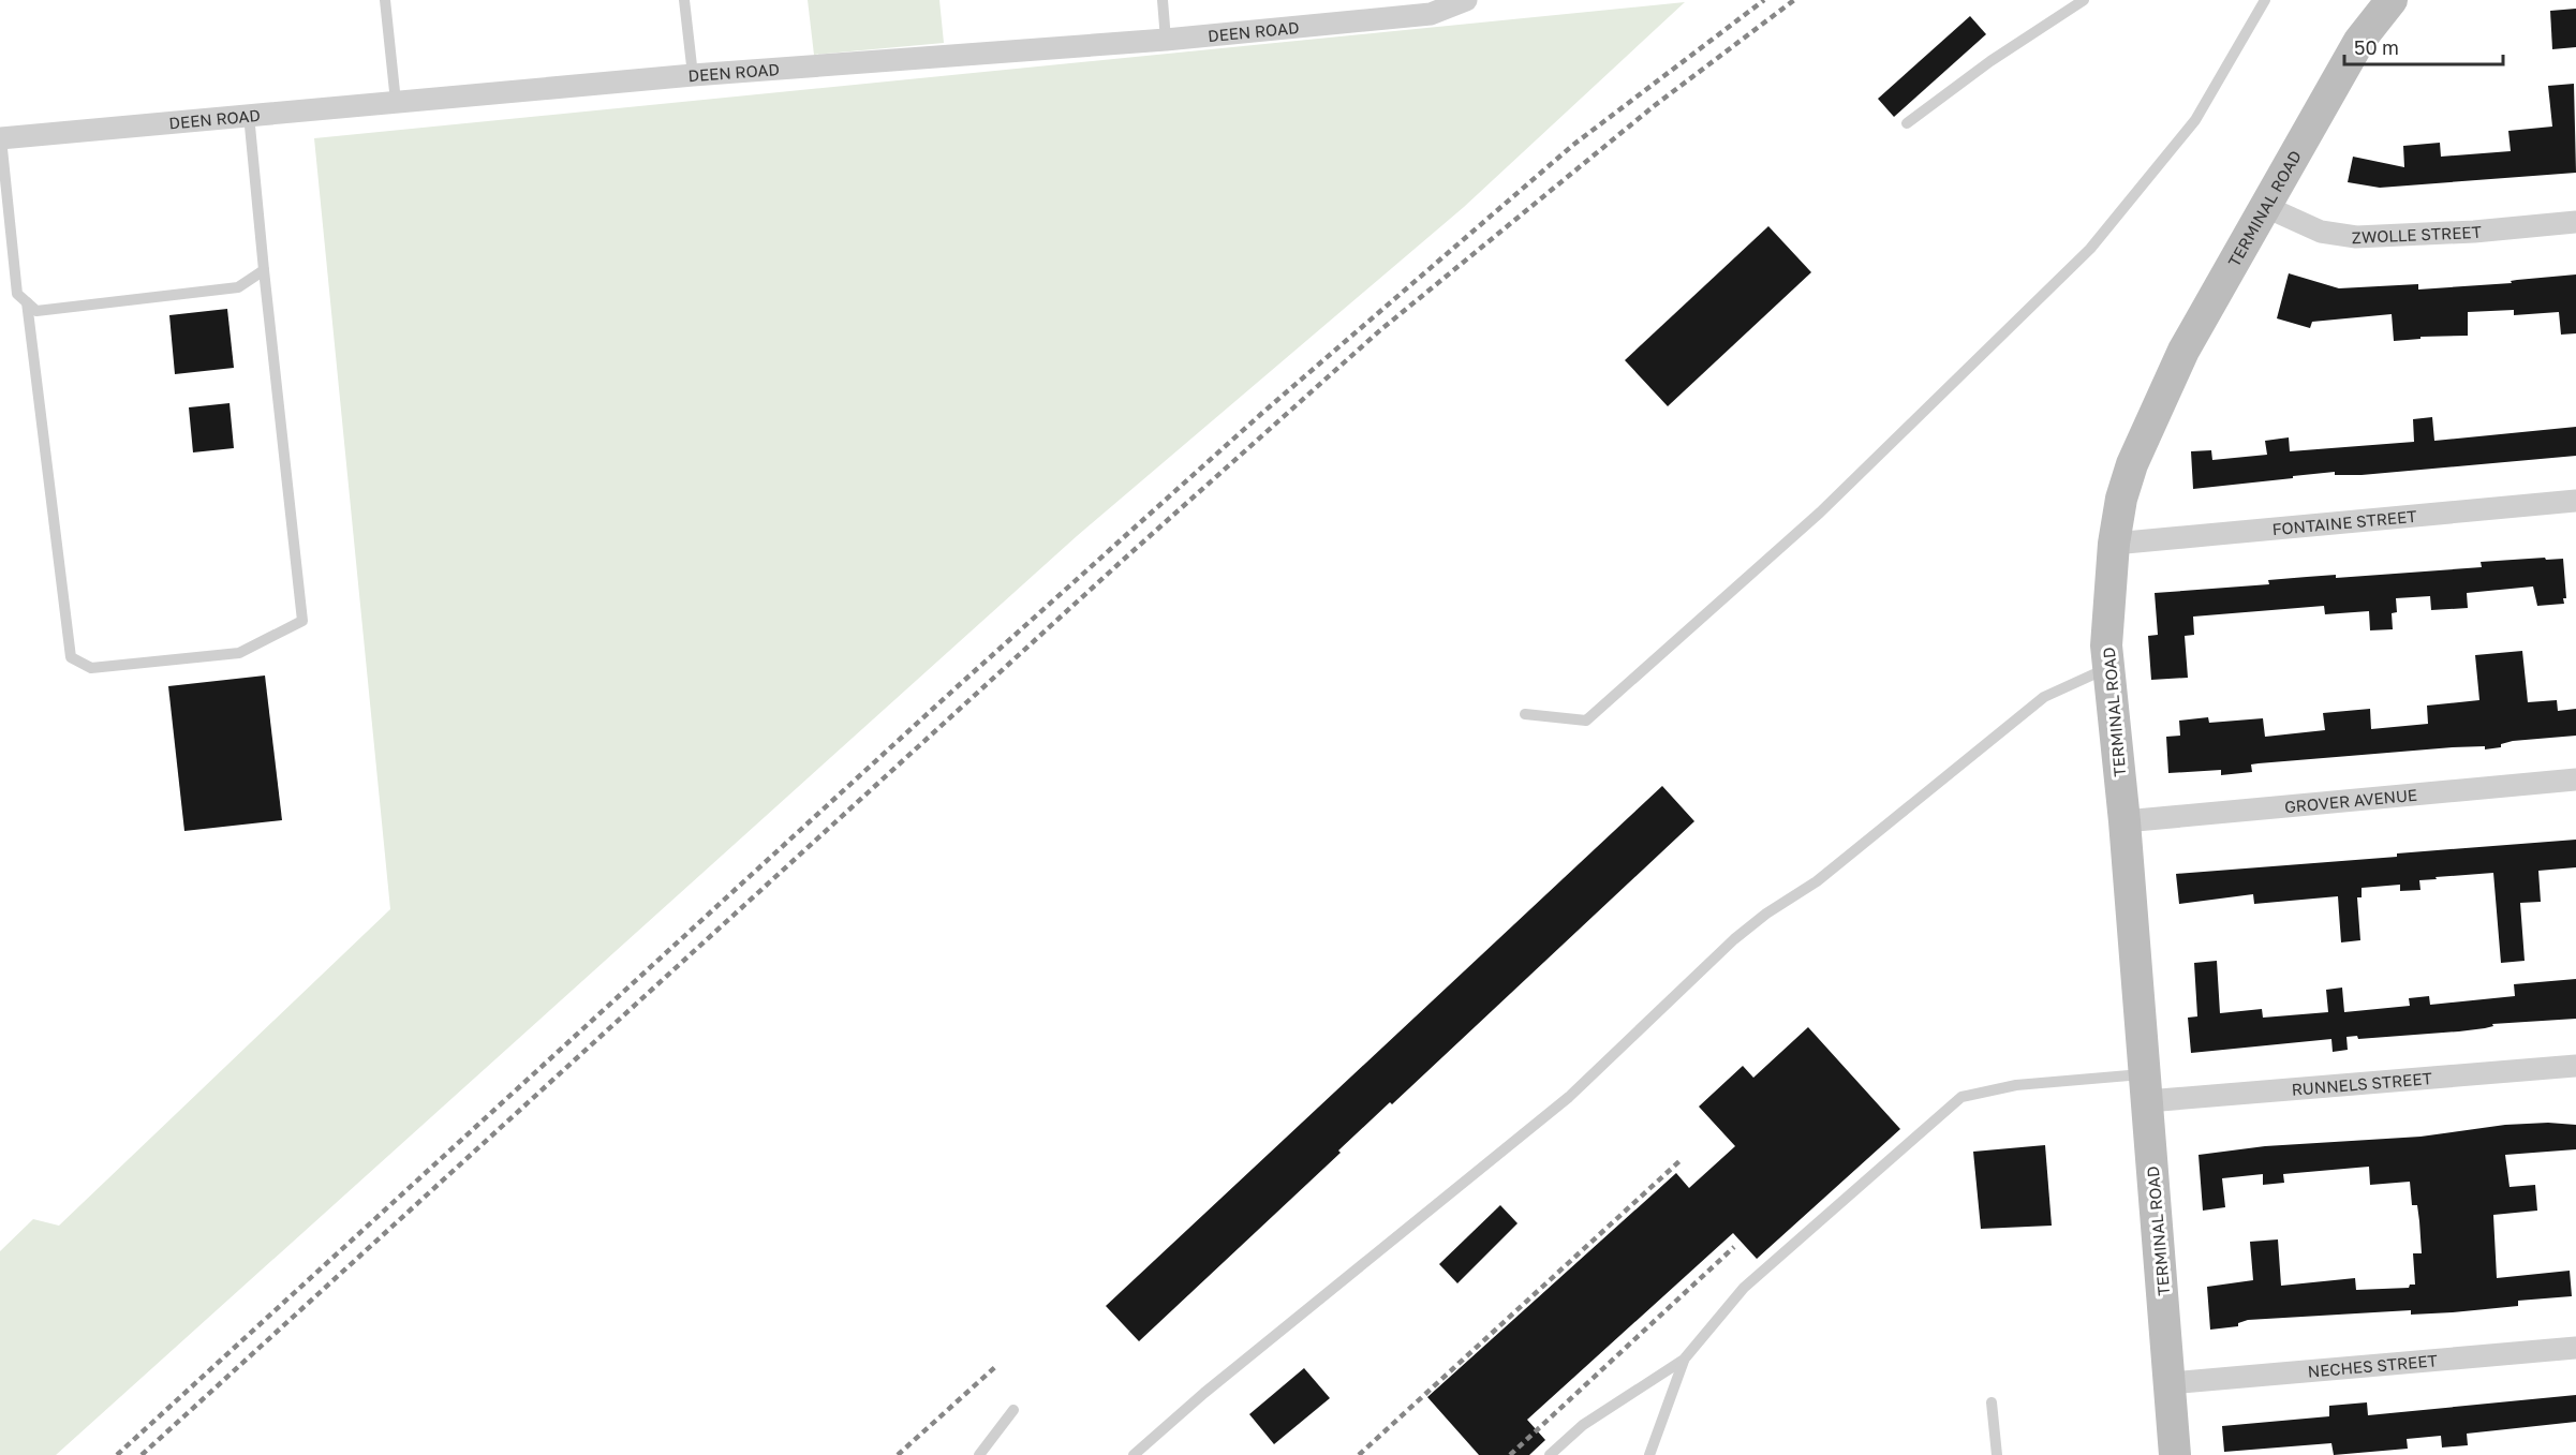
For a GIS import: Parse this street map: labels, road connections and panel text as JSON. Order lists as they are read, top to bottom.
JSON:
{
  "streets": {
    "main road": ["TERMINAL ROAD"],
    "street": [
      "DEEN ROAD",
      "ZWOLLE STREET",
      "FONTAINE STREET",
      "GROVER AVENUE",
      "RUNNELS STREET",
      "NECHES STREET"
    ]
  },
  "crossings": [
    ["TERMINAL ROAD", "ZWOLLE STREET"],
    ["TERMINAL ROAD", "FONTAINE STREET"],
    ["TERMINAL ROAD", "GROVER AVENUE"],
    ["TERMINAL ROAD", "RUNNELS STREET"],
    ["TERMINAL ROAD", "NECHES STREET"]
  ],
  "scale_bar": "50 m"
}
